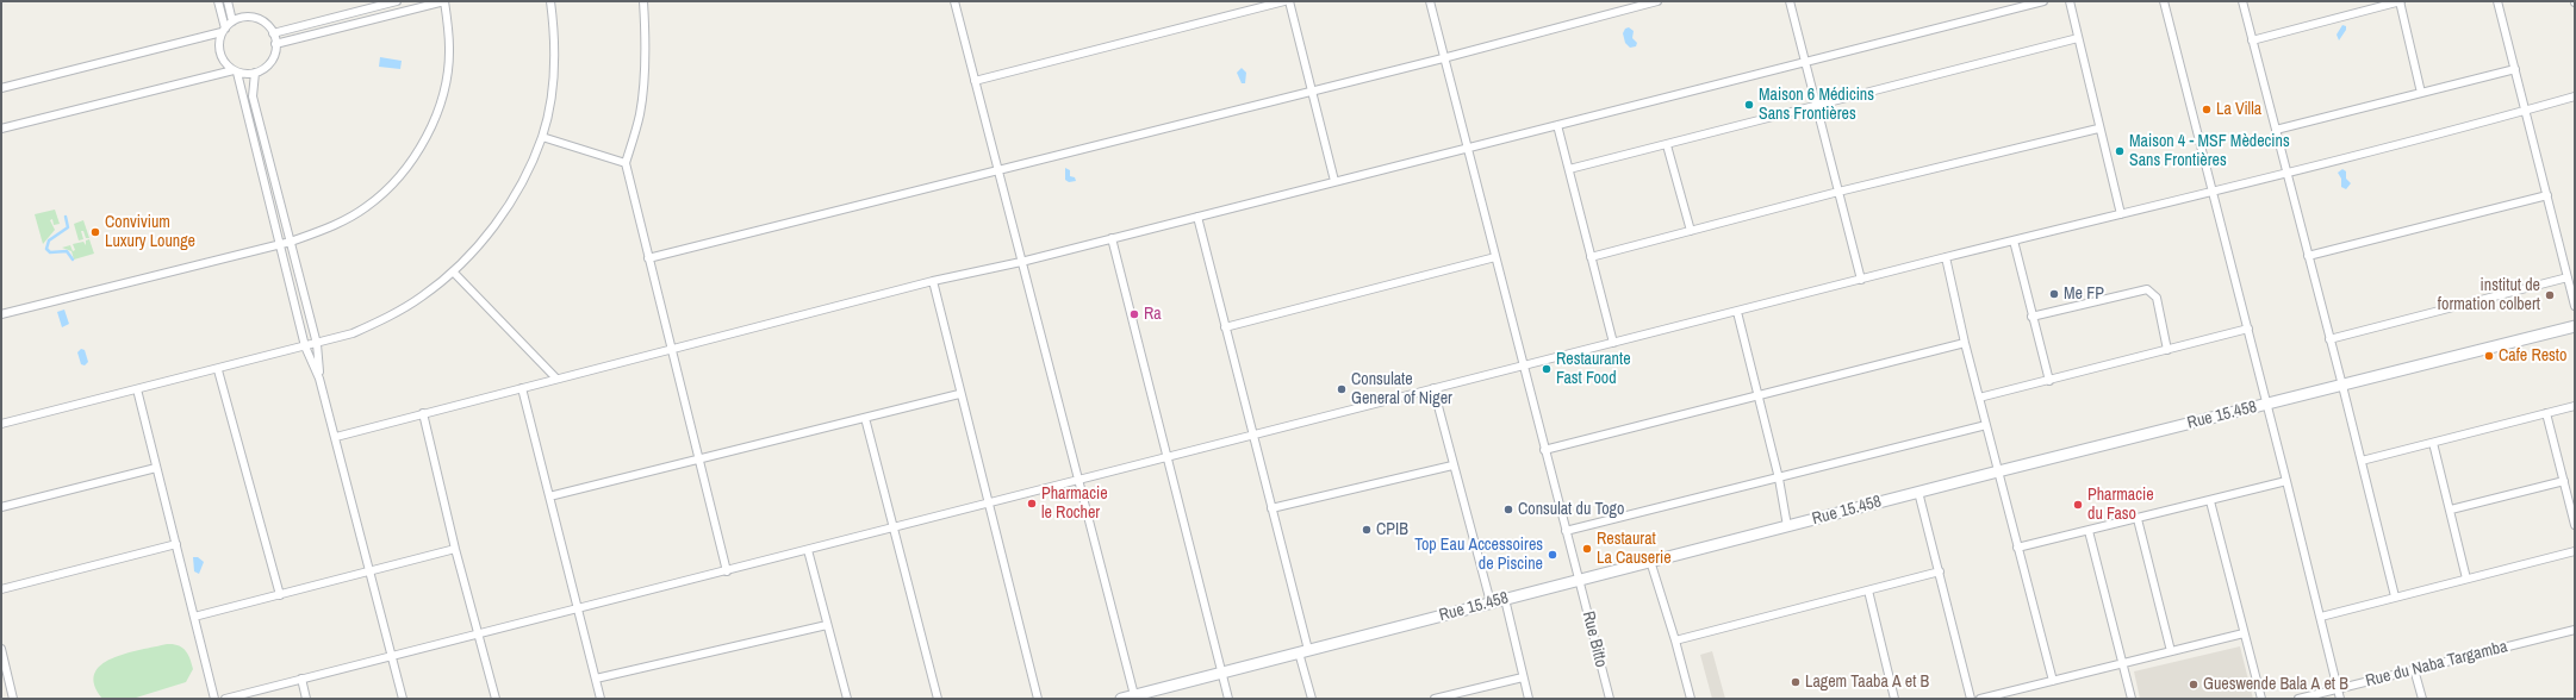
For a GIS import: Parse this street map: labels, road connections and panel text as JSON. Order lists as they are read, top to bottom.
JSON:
{
  "streets": {
    "main road": ["Rue 15.458"],
    "street": ["Rue Bitto", "Rue du Naba Targamba"]
  },
  "crossings": [
    ["Rue 15.458", "Rue Bitto"]
  ],
  "places": [
    "Maison 6 Médicins Sans Frontières",
    "La Villa",
    "Maison 4 - MSF Mèdecins Sans Frontières",
    "Convivium Luxury Lounge",
    "Me FP",
    "institut de formation colbert",
    "Ra",
    "Cafe Resto",
    "Restaurante Fast Food",
    "Consulate General of Niger",
    "Pharmacie le Rocher",
    "Pharmacie du Faso",
    "Consulat du Togo",
    "CPIB",
    "Restaurat La Causerie",
    "Top Eau Accessoires de Piscine",
    "Lagem Taaba A et B",
    "Gueswende Bala A et B"
  ]
}
